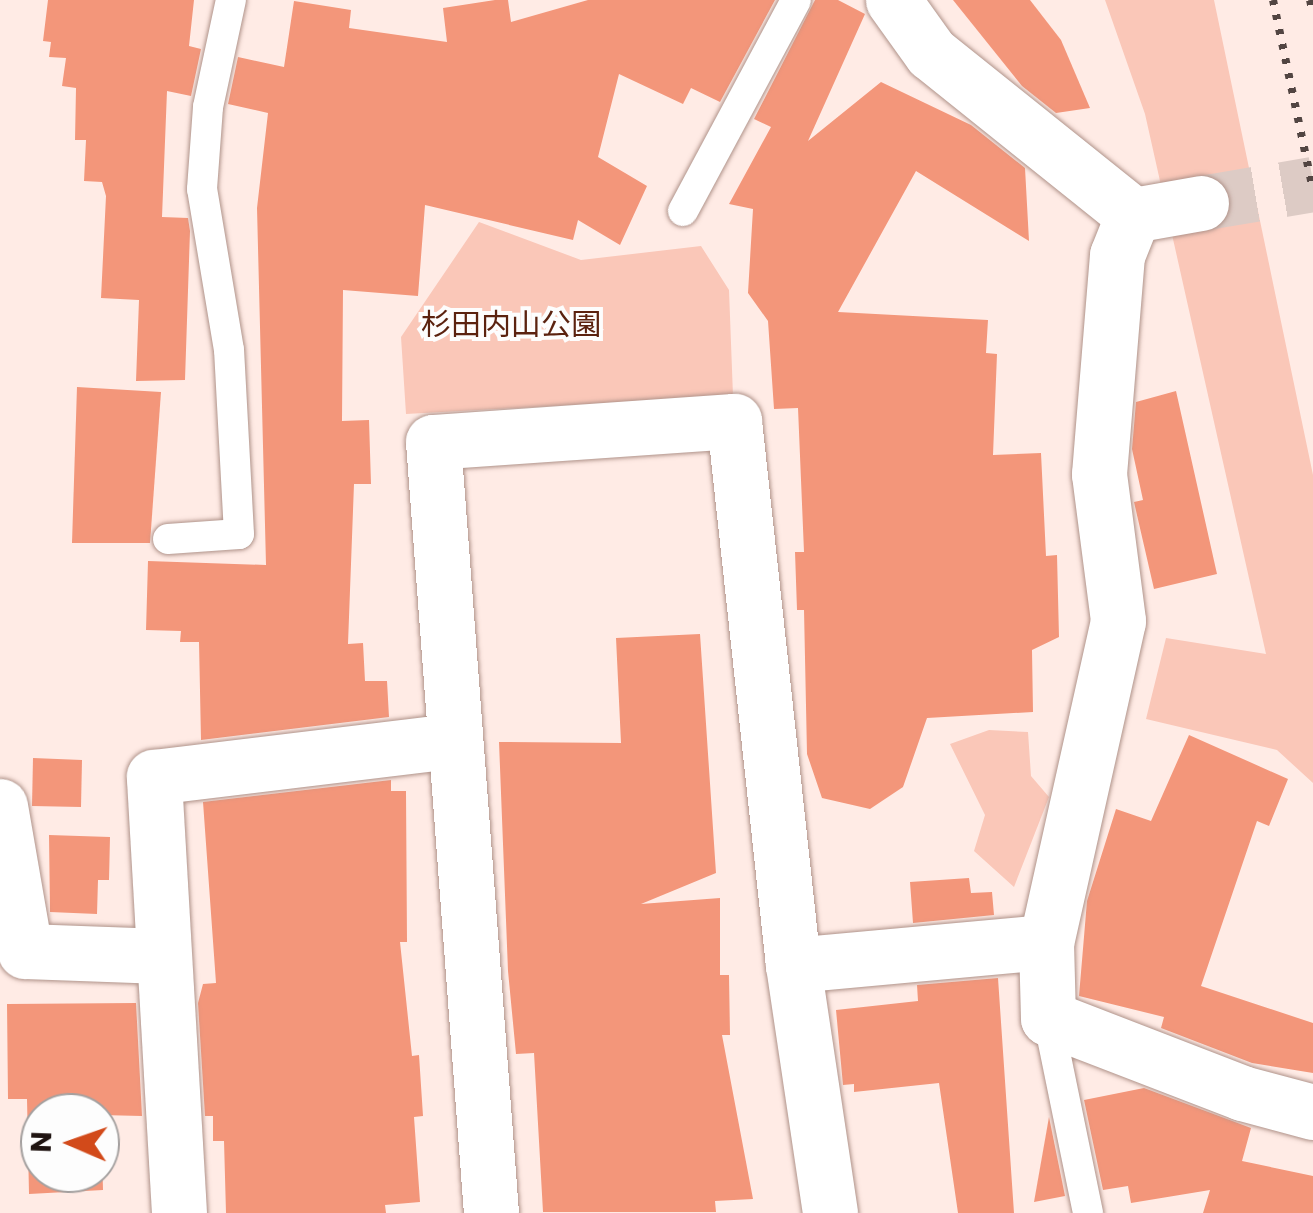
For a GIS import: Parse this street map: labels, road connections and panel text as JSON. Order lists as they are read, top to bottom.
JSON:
{
  "parks": ["杉田内山公園"],
  "north": "left"
}
